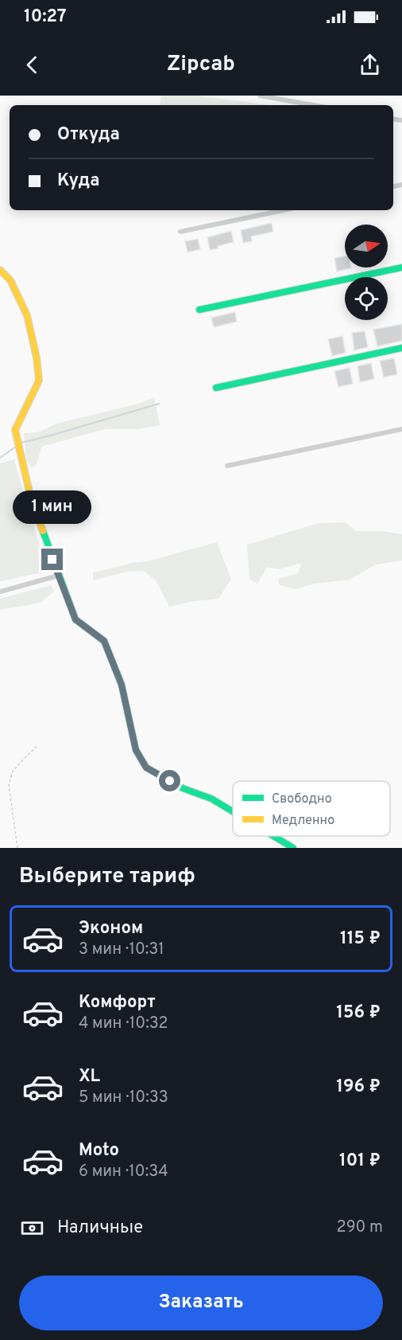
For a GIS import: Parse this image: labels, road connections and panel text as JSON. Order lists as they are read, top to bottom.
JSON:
{
  "legend": ["Свободно", "Медленно"],
  "north": "right",
  "page": {
    "status": "10:27",
    "header": "Zipcab",
    "banner": ["Откуда", "Куда"],
    "bubble": "1 мин",
    "heading": "Выберите тариф",
    "list": [
      {
        "name": "Эконом",
        "note": "3 мин · 10:31",
        "value": "115 ₽"
      },
      {
        "name": "Комфорт",
        "note": "4 мин · 10:32",
        "value": "156 ₽"
      },
      {
        "name": "XL",
        "note": "5 мин · 10:33",
        "value": "196 ₽"
      },
      {
        "name": "Moto",
        "note": "6 мин · 10:34",
        "value": "101 ₽"
      }
    ],
    "pay": ["Наличные", "290 m"],
    "buttons": "Заказать"
  }
}
